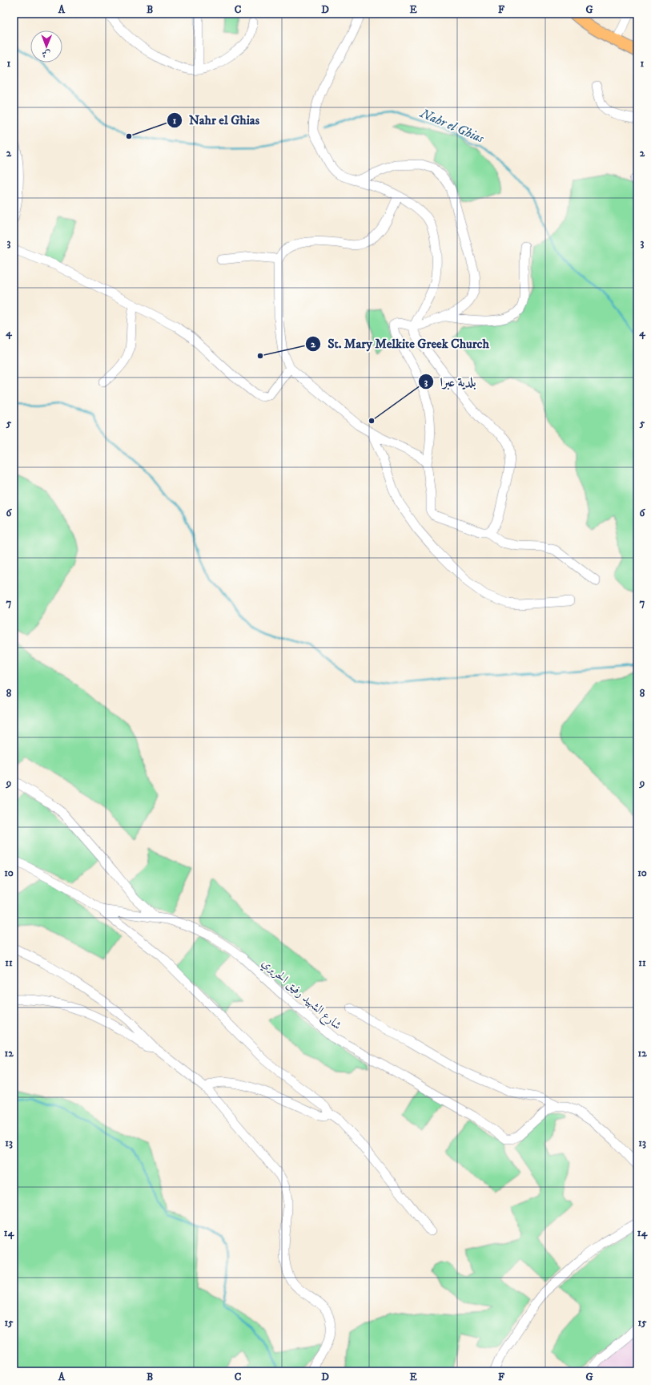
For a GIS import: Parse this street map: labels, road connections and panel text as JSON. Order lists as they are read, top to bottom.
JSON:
{
  "streets": {
    "street": ["شارع الشهيد رفيق الحريري"]
  },
  "water": ["Nahr el Ghias"],
  "places": ["Nahr el Ghias", "St. Mary Melkite Greek Church", "بلدية عبرا"],
  "north": "bottom",
  "grid": {
    "columns": [
      "A",
      "B",
      "C",
      "D",
      "E",
      "F",
      "G"
    ],
    "rows": [
      "1",
      "2",
      "3",
      "4",
      "5",
      "6",
      "7",
      "8",
      "9",
      "10",
      "11",
      "12",
      "13",
      "14",
      "15"
    ]
  }
}
